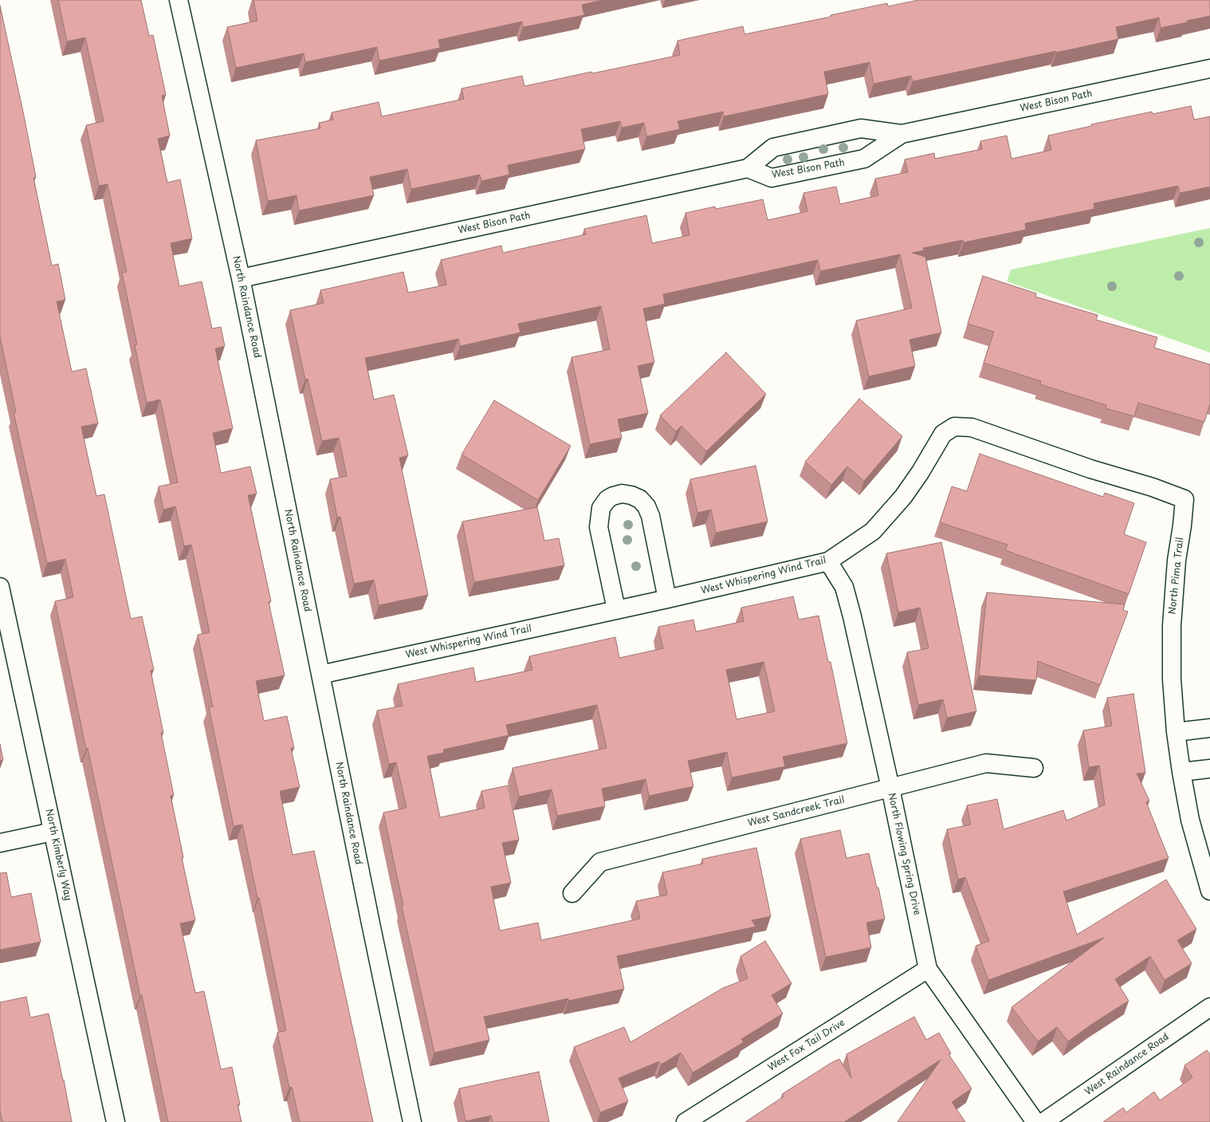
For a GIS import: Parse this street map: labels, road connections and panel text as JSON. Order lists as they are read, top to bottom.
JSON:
{
  "streets": {
    "street": [
      "West Bison Path",
      "North Raindance Road",
      "West Whispering Wind Trail",
      "North Pima Trail",
      "West Sandcreek Trail",
      "North Flowing Spring Drive",
      "North Kimberly Way",
      "West Fox Tail Drive",
      "West Raindance Road"
    ]
  },
  "crossings": [
    ["West Bison Path", "North Raindance Road"],
    ["North Raindance Road", "West Whispering Wind Trail"],
    ["West Whispering Wind Trail", "North Pima Trail"],
    ["West Whispering Wind Trail", "North Flowing Spring Drive"],
    ["West Sandcreek Trail", "North Flowing Spring Drive"],
    ["North Flowing Spring Drive", "West Fox Tail Drive"]
  ]
}
